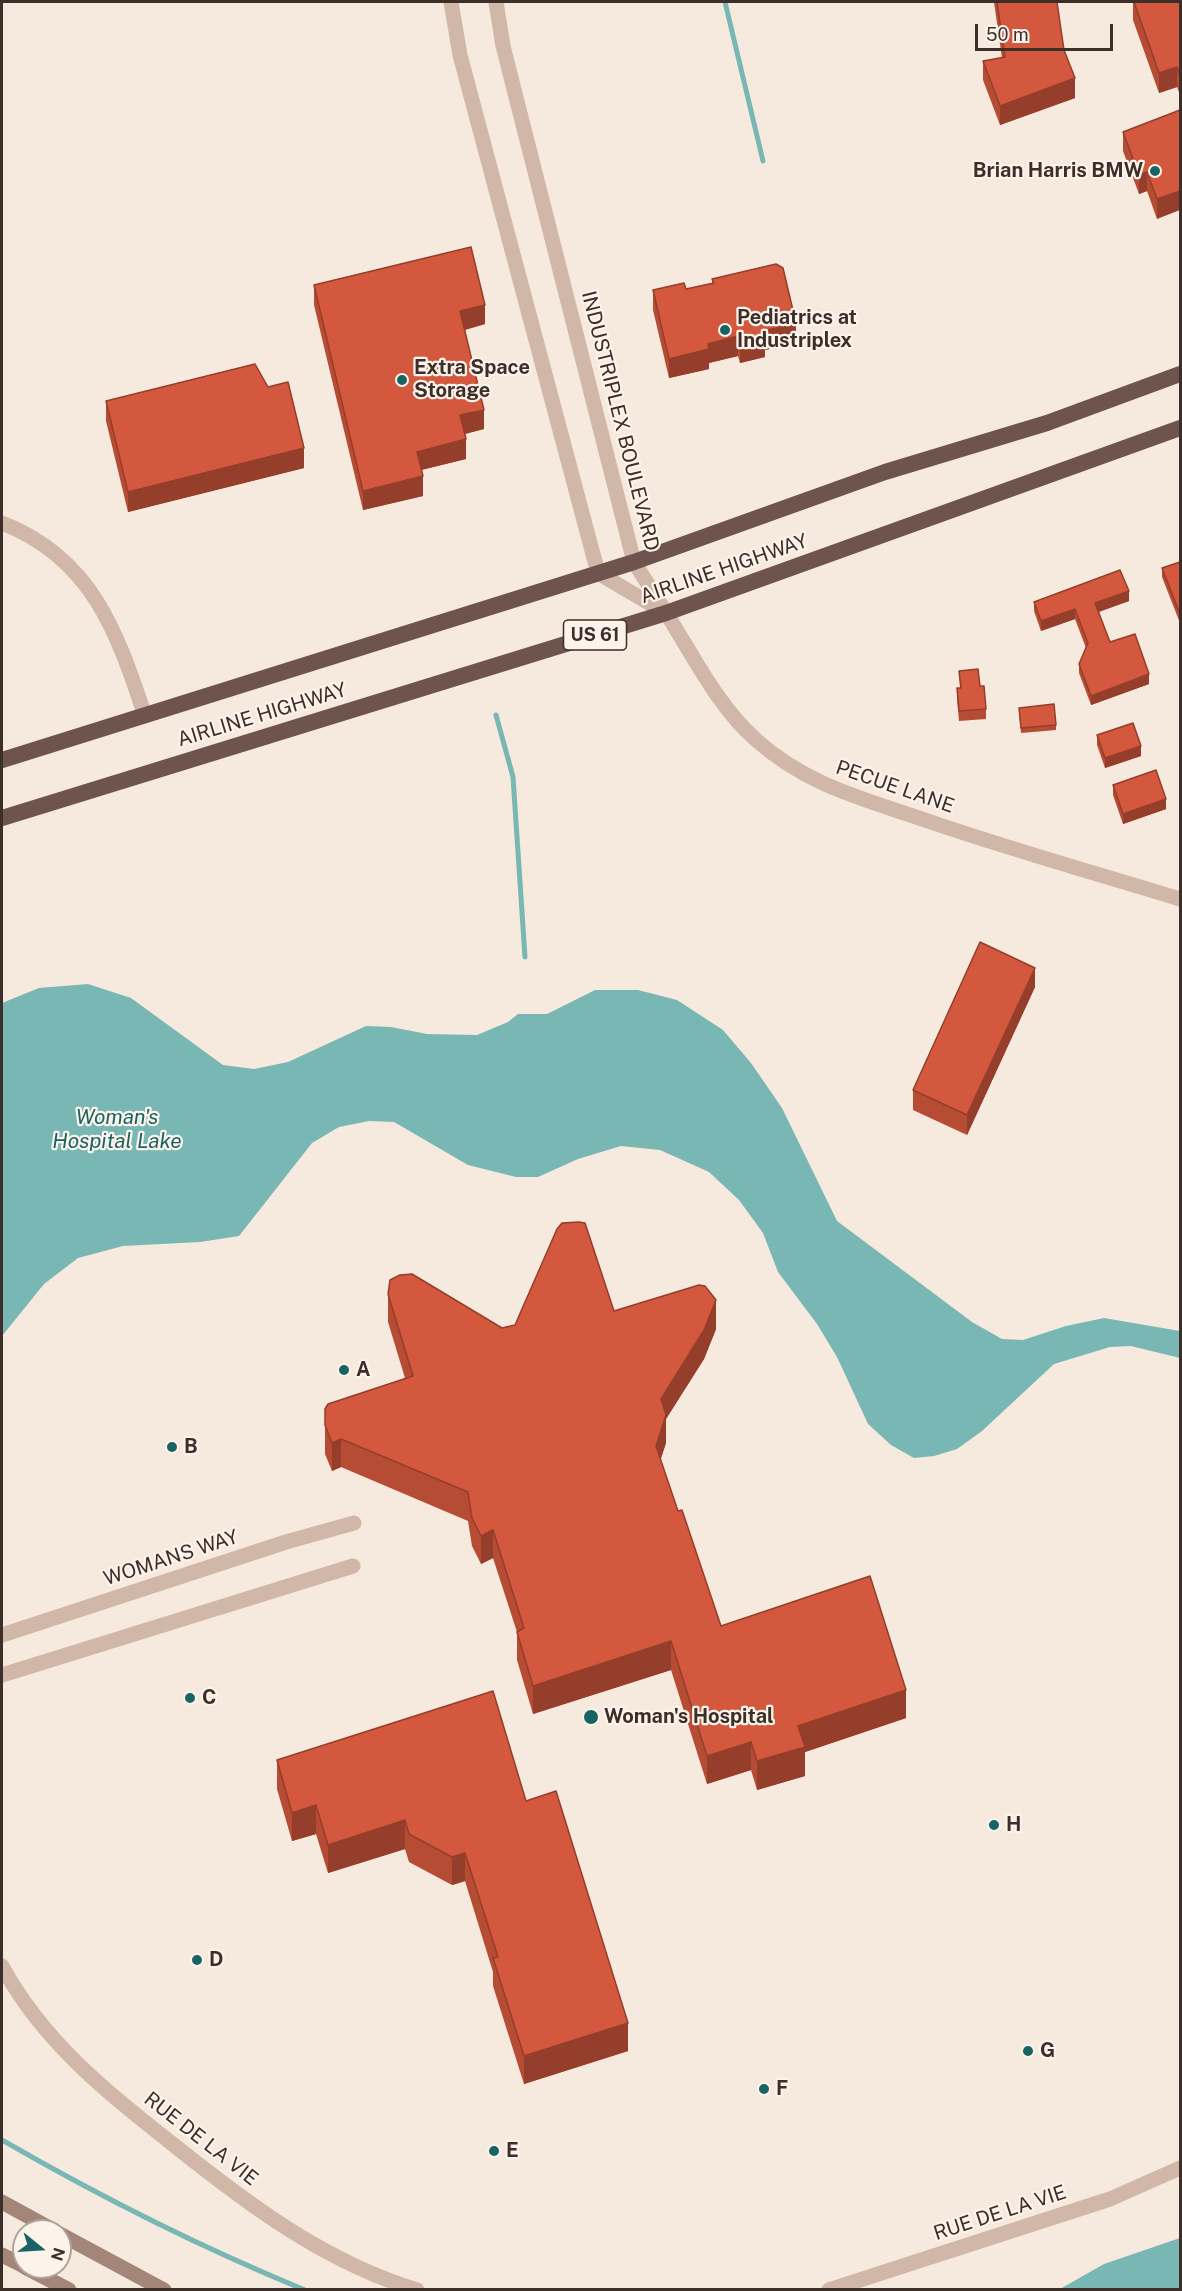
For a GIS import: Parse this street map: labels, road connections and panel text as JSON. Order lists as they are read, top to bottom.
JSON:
{
  "streets": {
    "highway": ["AIRLINE HIGHWAY", "US 61"],
    "street": [
      "INDUSTRIPLEX BOULEVARD",
      "PECUE LANE",
      "WOMANS WAY",
      "RUE DE LA VIE"
    ]
  },
  "crossings": [
    ["INDUSTRIPLEX BOULEVARD", "AIRLINE HIGHWAY"],
    ["INDUSTRIPLEX BOULEVARD", "PECUE LANE"],
    ["AIRLINE HIGHWAY", "PECUE LANE"]
  ],
  "water": ["Woman's Hospital Lake"],
  "places": [
    "Brian Harris BMW",
    "Pediatrics at Industriplex",
    "Extra Space Storage",
    "A",
    "B",
    "C",
    "Woman's Hospital",
    "H",
    "D",
    "G",
    "F",
    "E"
  ],
  "scale_bar": "50 m",
  "north": "right"
}
